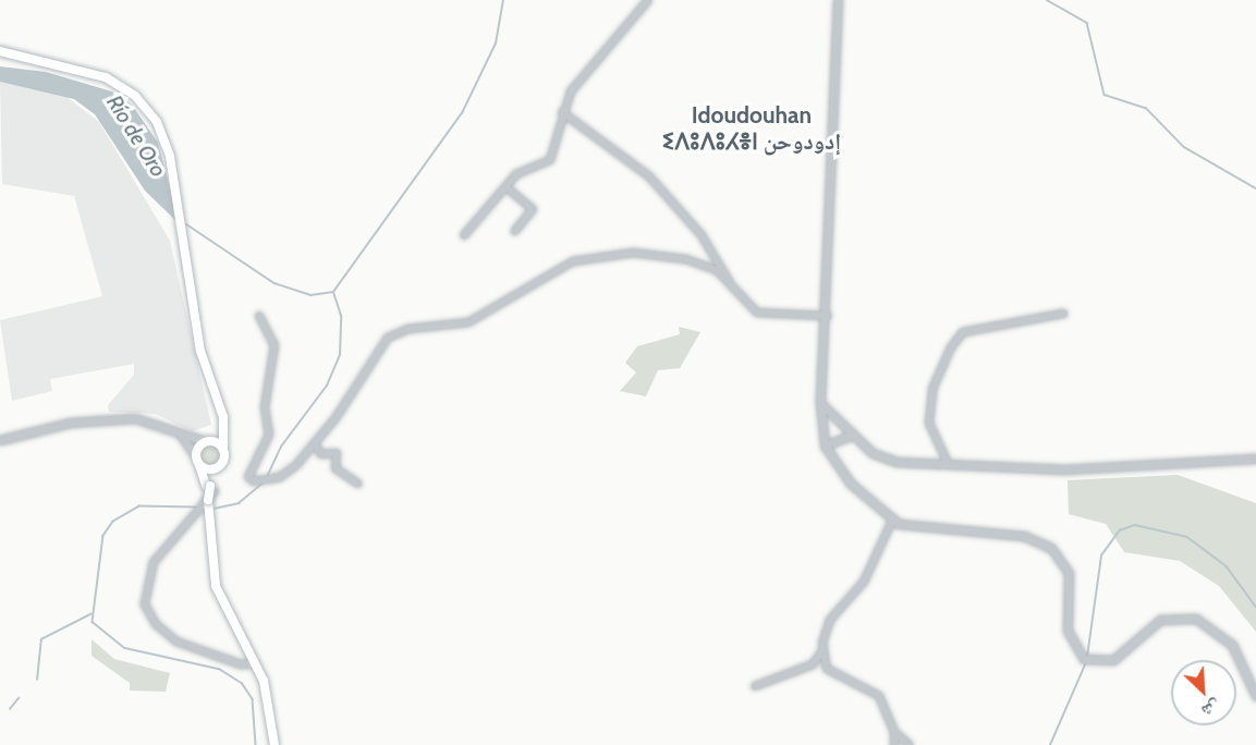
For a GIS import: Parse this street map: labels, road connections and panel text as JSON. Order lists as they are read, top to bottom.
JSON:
{
  "districts": ["Idoudouhan ⵉⴷⵓⴷⵓⵃⴻⵏ إدودوحن"],
  "water": ["Río de Oro"],
  "north": "bottom right"
}
